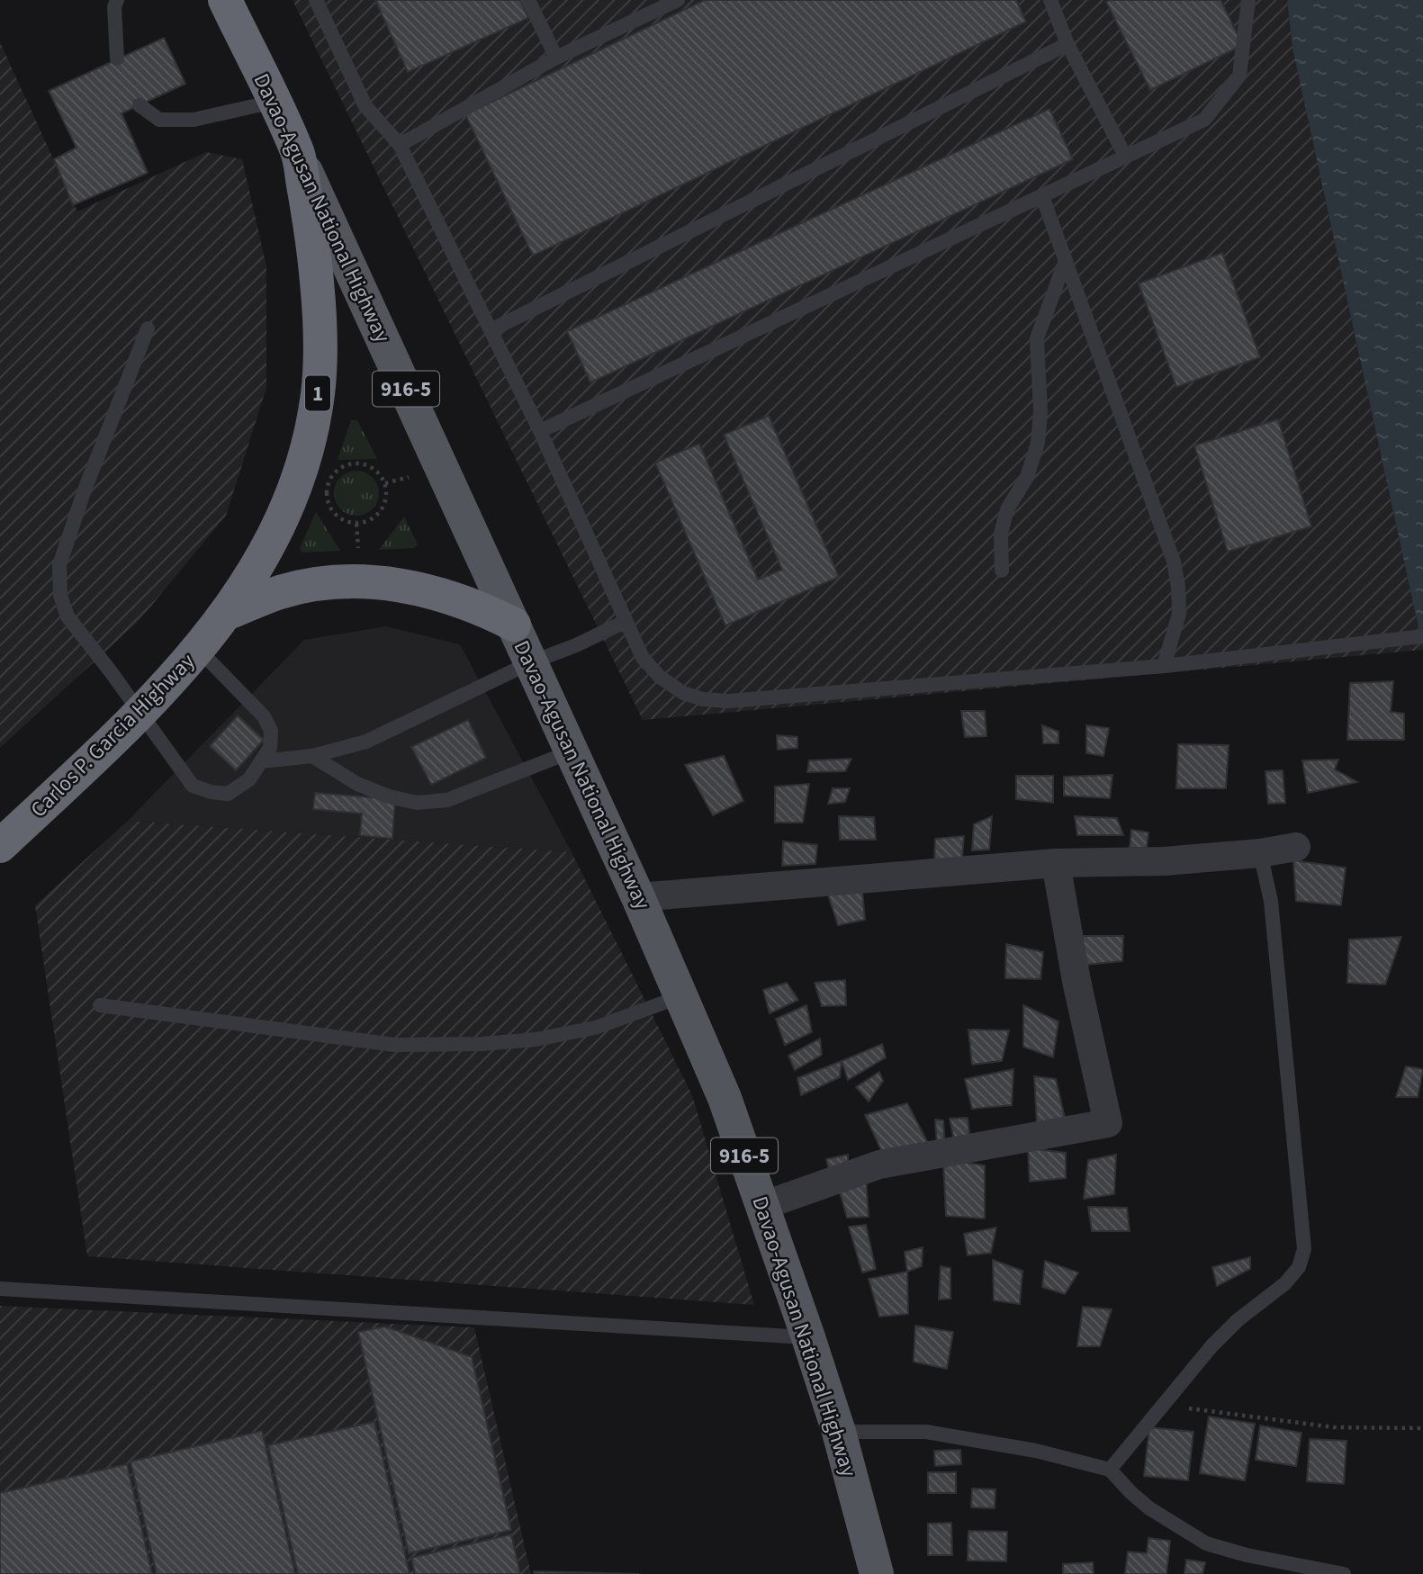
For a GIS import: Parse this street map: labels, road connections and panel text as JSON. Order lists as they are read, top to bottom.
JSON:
{
  "streets": {
    "highway": ["Davao-Agusan National Highway", "1", "Carlos P. Garcia Highway"],
    "main road": ["916-5"]
  },
  "crossings": [
    ["Davao-Agusan National Highway", "Carlos P. Garcia Highway"]
  ]
}
